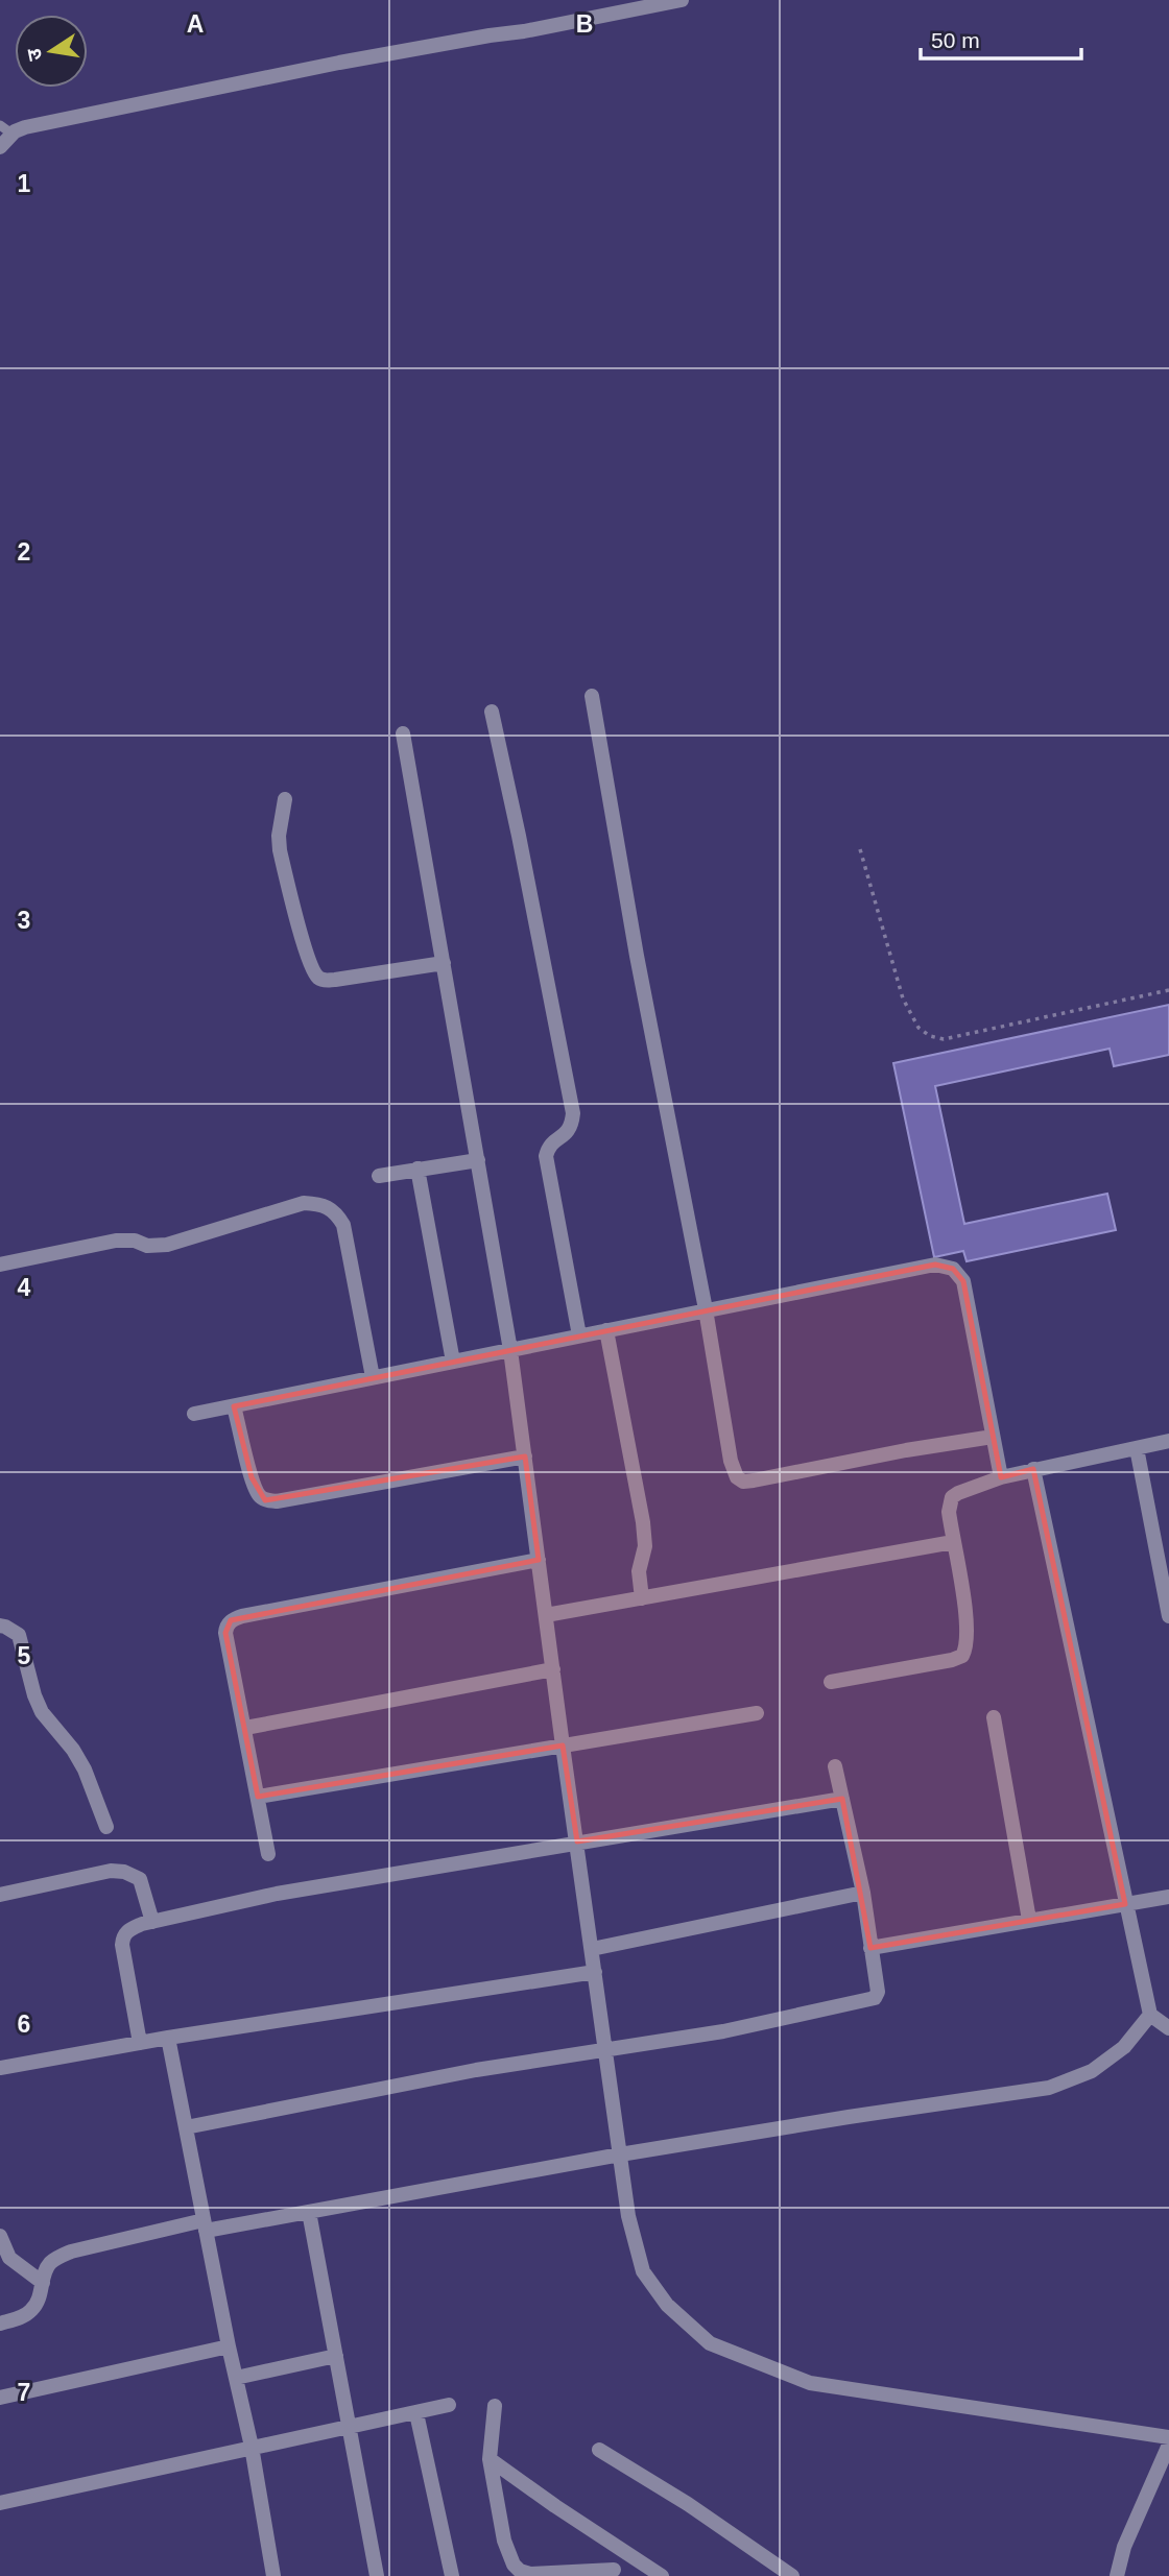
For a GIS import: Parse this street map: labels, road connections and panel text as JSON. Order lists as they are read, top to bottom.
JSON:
{
  "scale_bar": "50 m",
  "north": "left",
  "grid": {
    "columns": ["A", "B"],
    "rows": [
      "1",
      "2",
      "3",
      "4",
      "5",
      "6",
      "7"
    ]
  }
}
